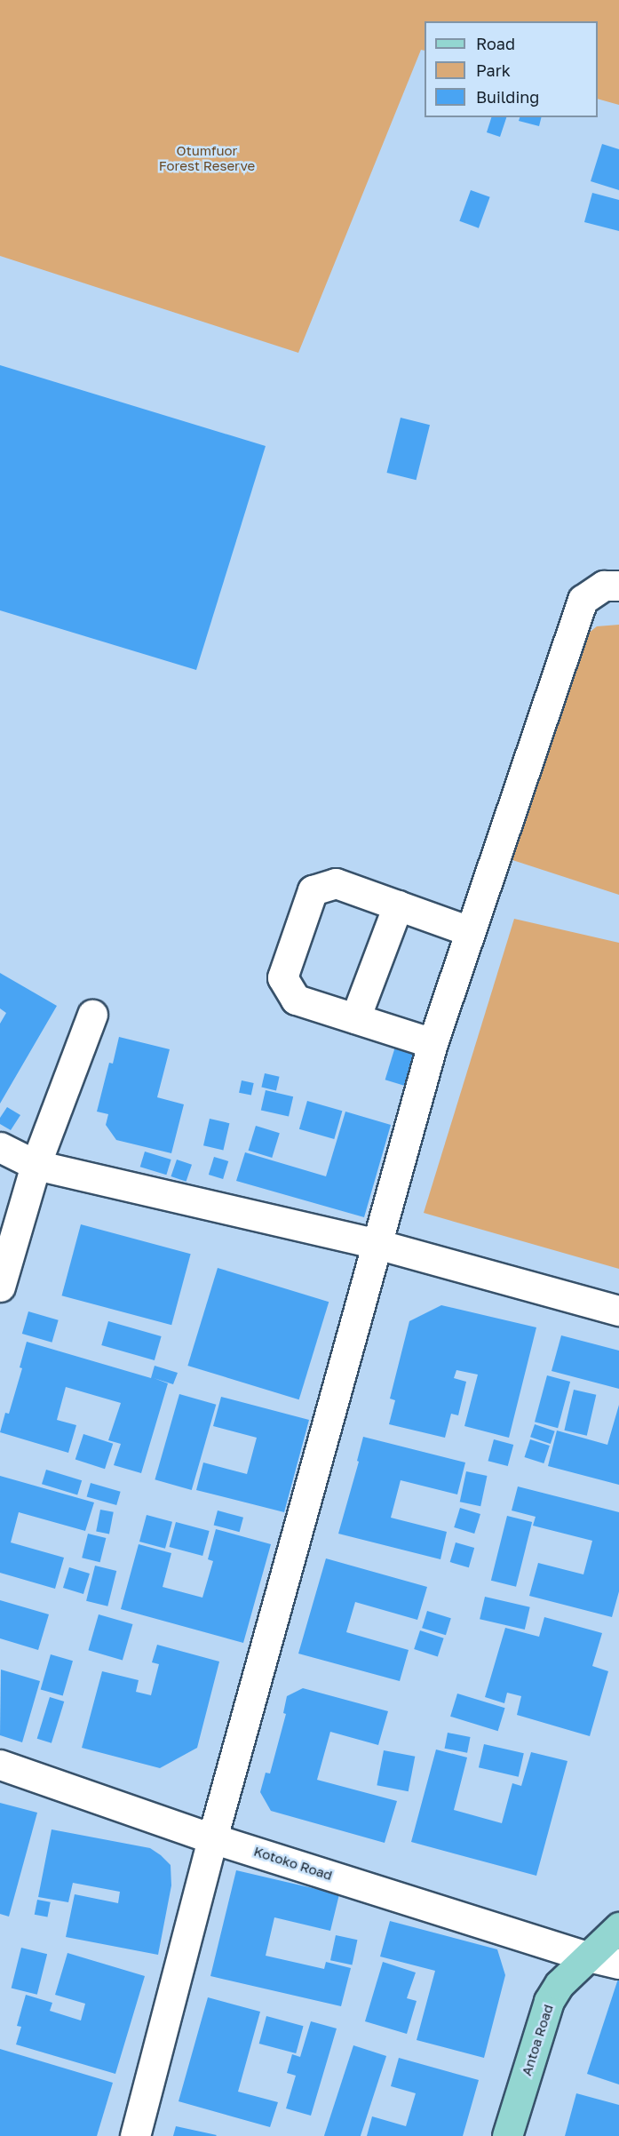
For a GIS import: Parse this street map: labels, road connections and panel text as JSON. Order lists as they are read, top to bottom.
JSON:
{
  "streets": {
    "main road": ["Antoa Road"],
    "street": ["Kotoko Road"]
  },
  "crossings": [
    ["Kotoko Road", "Antoa Road"]
  ],
  "parks": ["Otumfuor Forest Reserve"],
  "legend": ["Road", "Park", "Building"]
}
